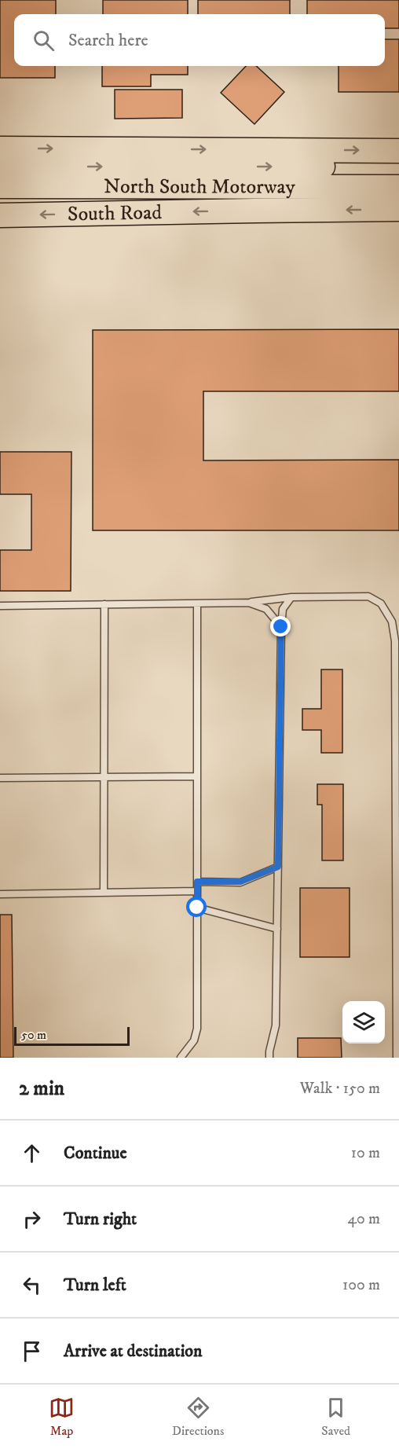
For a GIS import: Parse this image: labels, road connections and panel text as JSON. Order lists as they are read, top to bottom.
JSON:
{
  "streets": {
    "highway": ["North South Motorway", "South Road"]
  },
  "scale_bar": "50 m",
  "page": {
    "search": "Search here",
    "scale": "50 m",
    "heading": ["2 min", "Walk · 150 m"],
    "list": [
      ["Continue", "10 m"],
      ["Turn right", "40 m"],
      ["Turn left", "100 m"],
      "Arrive at destination"
    ],
    "nav": ["Map", "Directions", "Saved"]
  }
}
